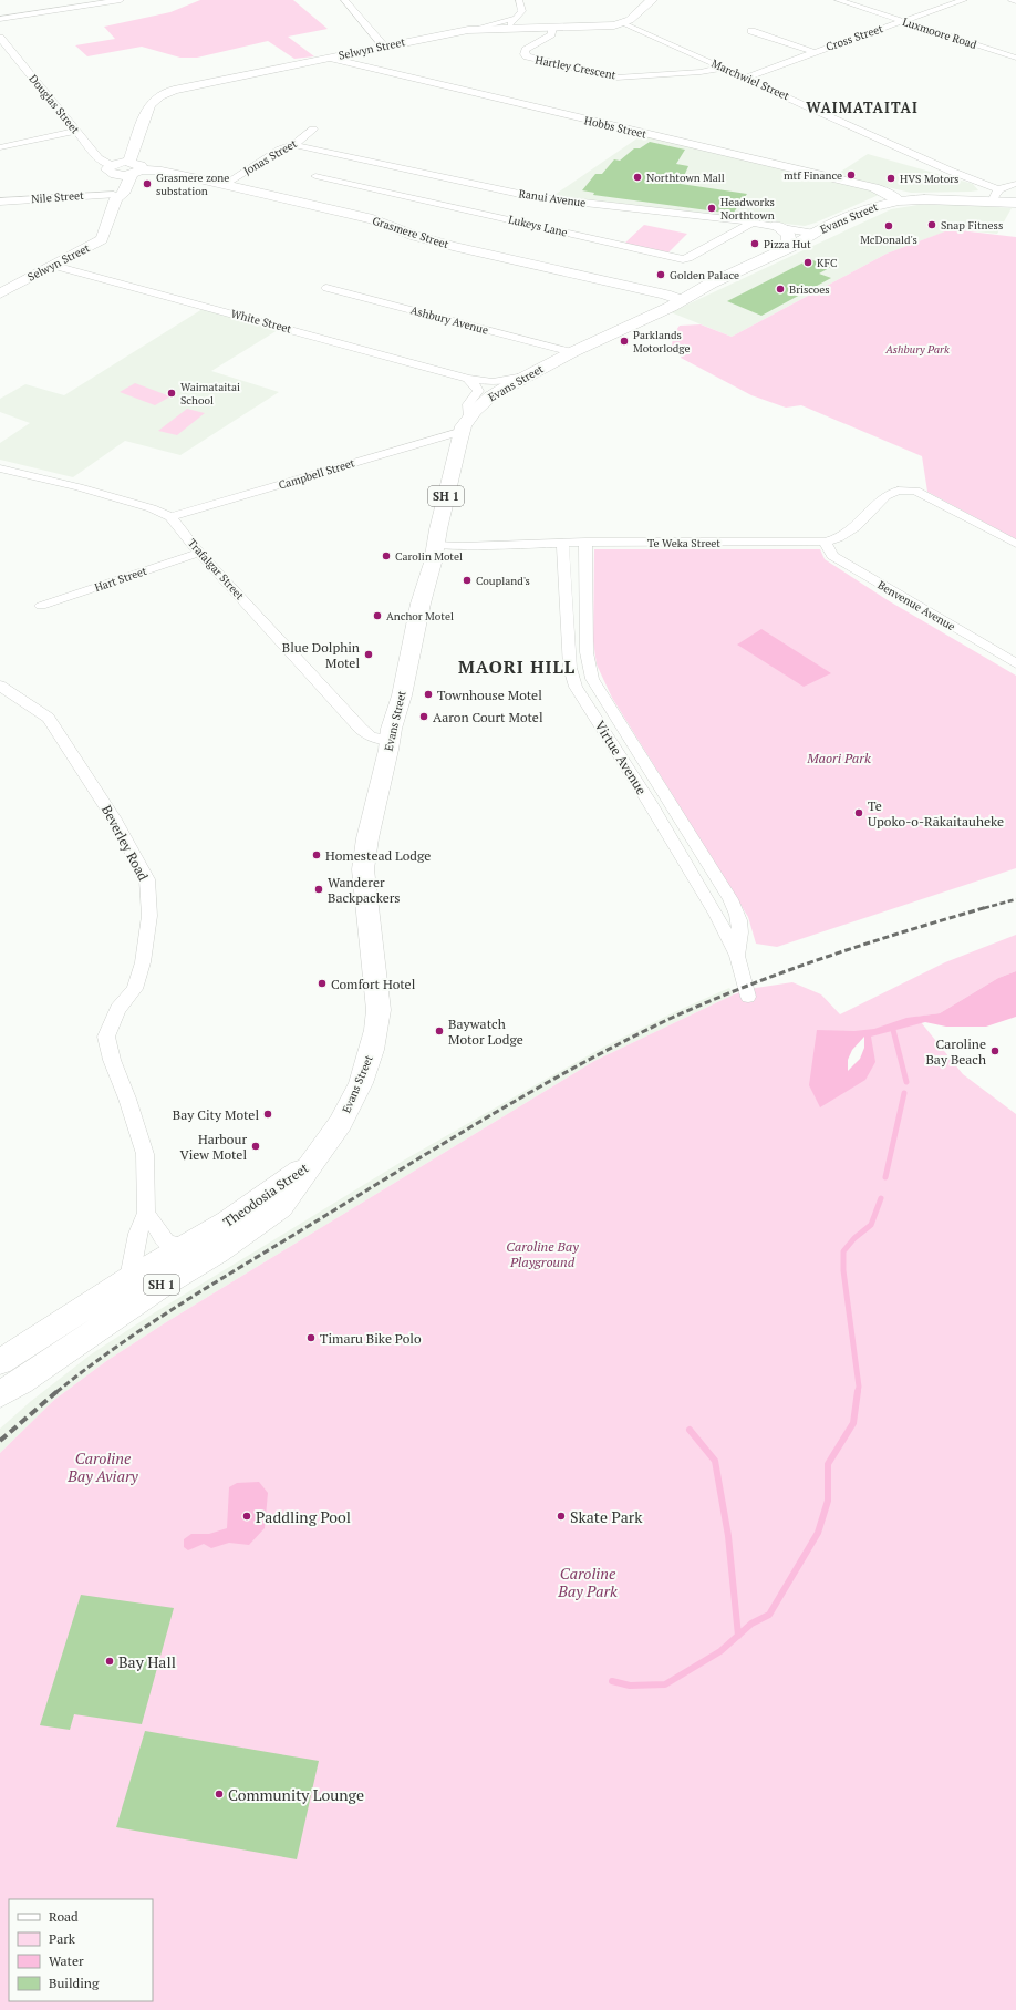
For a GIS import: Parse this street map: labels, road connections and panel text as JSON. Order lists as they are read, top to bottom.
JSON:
{
  "streets": {
    "highway": ["Evans Street", "SH 1", "Theodosia Street"],
    "street": [
      "Luxmoore Road",
      "Cross Street",
      "Selwyn Street",
      "Hartley Crescent",
      "Marchwiel Street",
      "Douglas Street",
      "Hobbs Street",
      "Jonas Street",
      "Nile Street",
      "Ranui Avenue",
      "Lukeys Lane",
      "Grasmere Street",
      "Ashbury Avenue",
      "White Street",
      "Campbell Street",
      "Te Weka Street",
      "Trafalgar Street",
      "Hart Street",
      "Benvenue Avenue",
      "Virtue Avenue",
      "Beverley Road"
    ]
  },
  "crossings": [
    ["Luxmoore Road", "Cross Street"],
    ["Cross Street", "Marchwiel Street"],
    ["Selwyn Street", "Hartley Crescent"],
    ["Selwyn Street", "Marchwiel Street"],
    ["Selwyn Street", "Hobbs Street"],
    ["Selwyn Street", "Nile Street"],
    ["Selwyn Street", "Grasmere Street"],
    ["Selwyn Street", "White Street"],
    ["Hartley Crescent", "Marchwiel Street"],
    ["Marchwiel Street", "Evans Street"],
    ["Hobbs Street", "Evans Street"],
    ["Jonas Street", "Ranui Avenue"],
    ["Jonas Street", "Grasmere Street"],
    ["Ranui Avenue", "Evans Street"],
    ["Ranui Avenue", "Lukeys Lane"],
    ["Evans Street", "Grasmere Street"],
    ["Evans Street", "Ashbury Avenue"],
    ["Evans Street", "White Street"],
    ["Evans Street", "Campbell Street"],
    ["Evans Street", "Te Weka Street"],
    ["Evans Street", "Trafalgar Street"],
    ["Evans Street", "Theodosia Street"],
    ["Campbell Street", "Trafalgar Street"],
    ["Te Weka Street", "Benvenue Avenue"],
    ["Te Weka Street", "Virtue Avenue"],
    ["Trafalgar Street", "Hart Street"],
    ["Beverley Road", "Theodosia Street"]
  ],
  "districts": ["WAIMATAITAI", "MAORI HILL"],
  "parks": [
    "Ashbury Park",
    "Maori Park",
    "Caroline Bay Playground",
    "Caroline Bay Aviary",
    "Caroline Bay Park"
  ],
  "places": [
    "mtf Finance",
    "Northtown Mall",
    "HVS Motors",
    "Grasmere zone substation",
    "Headworks Northtown",
    "Snap Fitness",
    "McDonald's",
    "Pizza Hut",
    "KFC",
    "Golden Palace",
    "Briscoes",
    "Parklands Motorlodge",
    "Waimataitai School",
    "Carolin Motel",
    "Coupland's",
    "Anchor Motel",
    "Blue Dolphin Motel",
    "Townhouse Motel",
    "Aaron Court Motel",
    "Te Upoko-o-Rākaitauheke",
    "Homestead Lodge",
    "Wanderer Backpackers",
    "Comfort Hotel",
    "Baywatch Motor Lodge",
    "Caroline Bay Beach",
    "Bay City Motel",
    "Harbour View Motel",
    "Timaru Bike Polo",
    "Paddling Pool",
    "Skate Park",
    "Bay Hall",
    "Community Lounge"
  ],
  "legend": [
    "Road",
    "Park",
    "Water",
    "Building"
  ]
}
